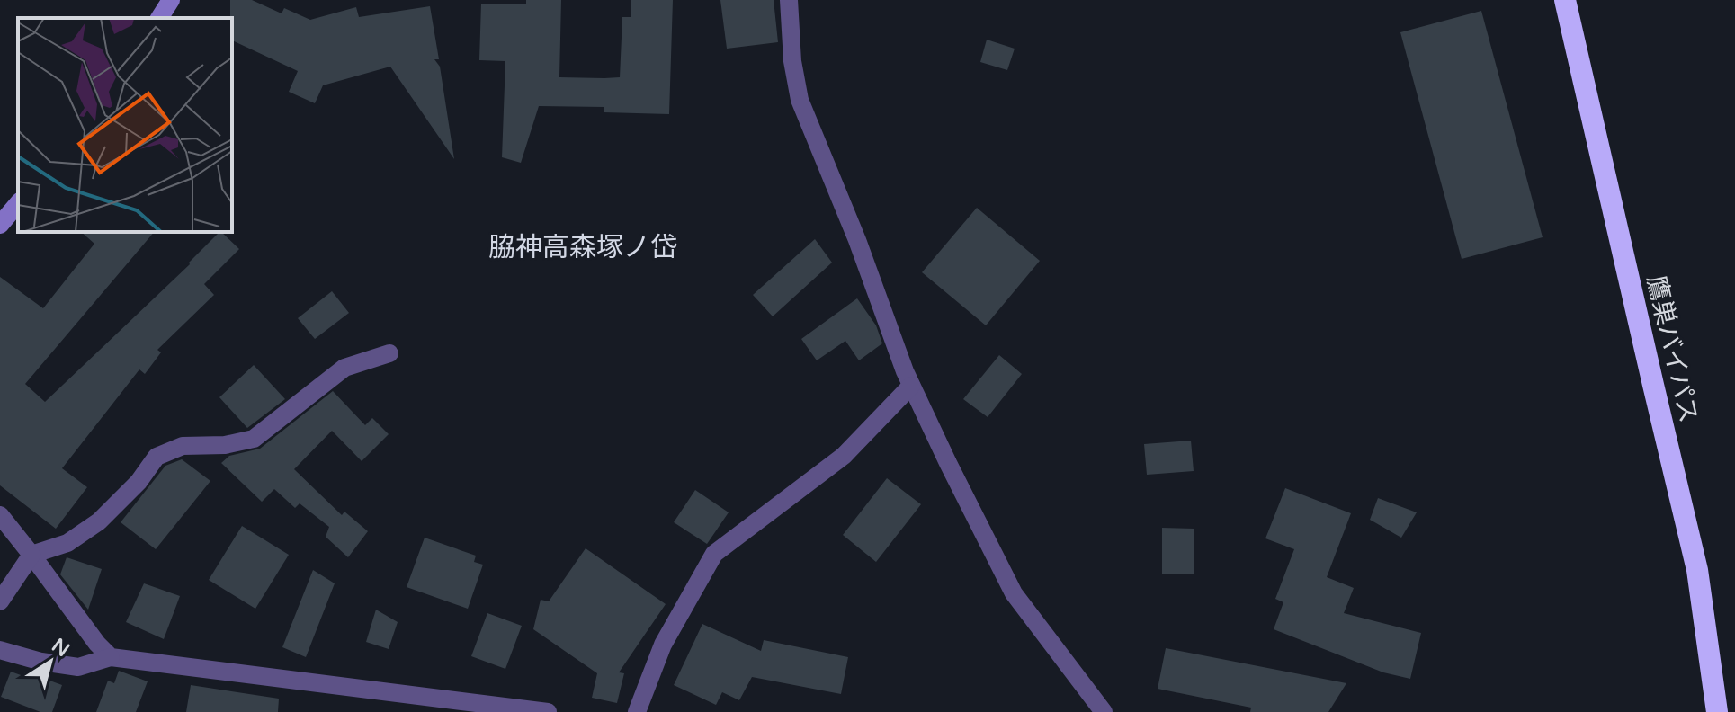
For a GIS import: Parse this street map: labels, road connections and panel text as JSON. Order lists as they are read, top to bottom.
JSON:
{
  "streets": {
    "highway": ["鷹巣バイパス"]
  },
  "districts": ["脇神高森塚ノ岱"],
  "north": "top right"
}
